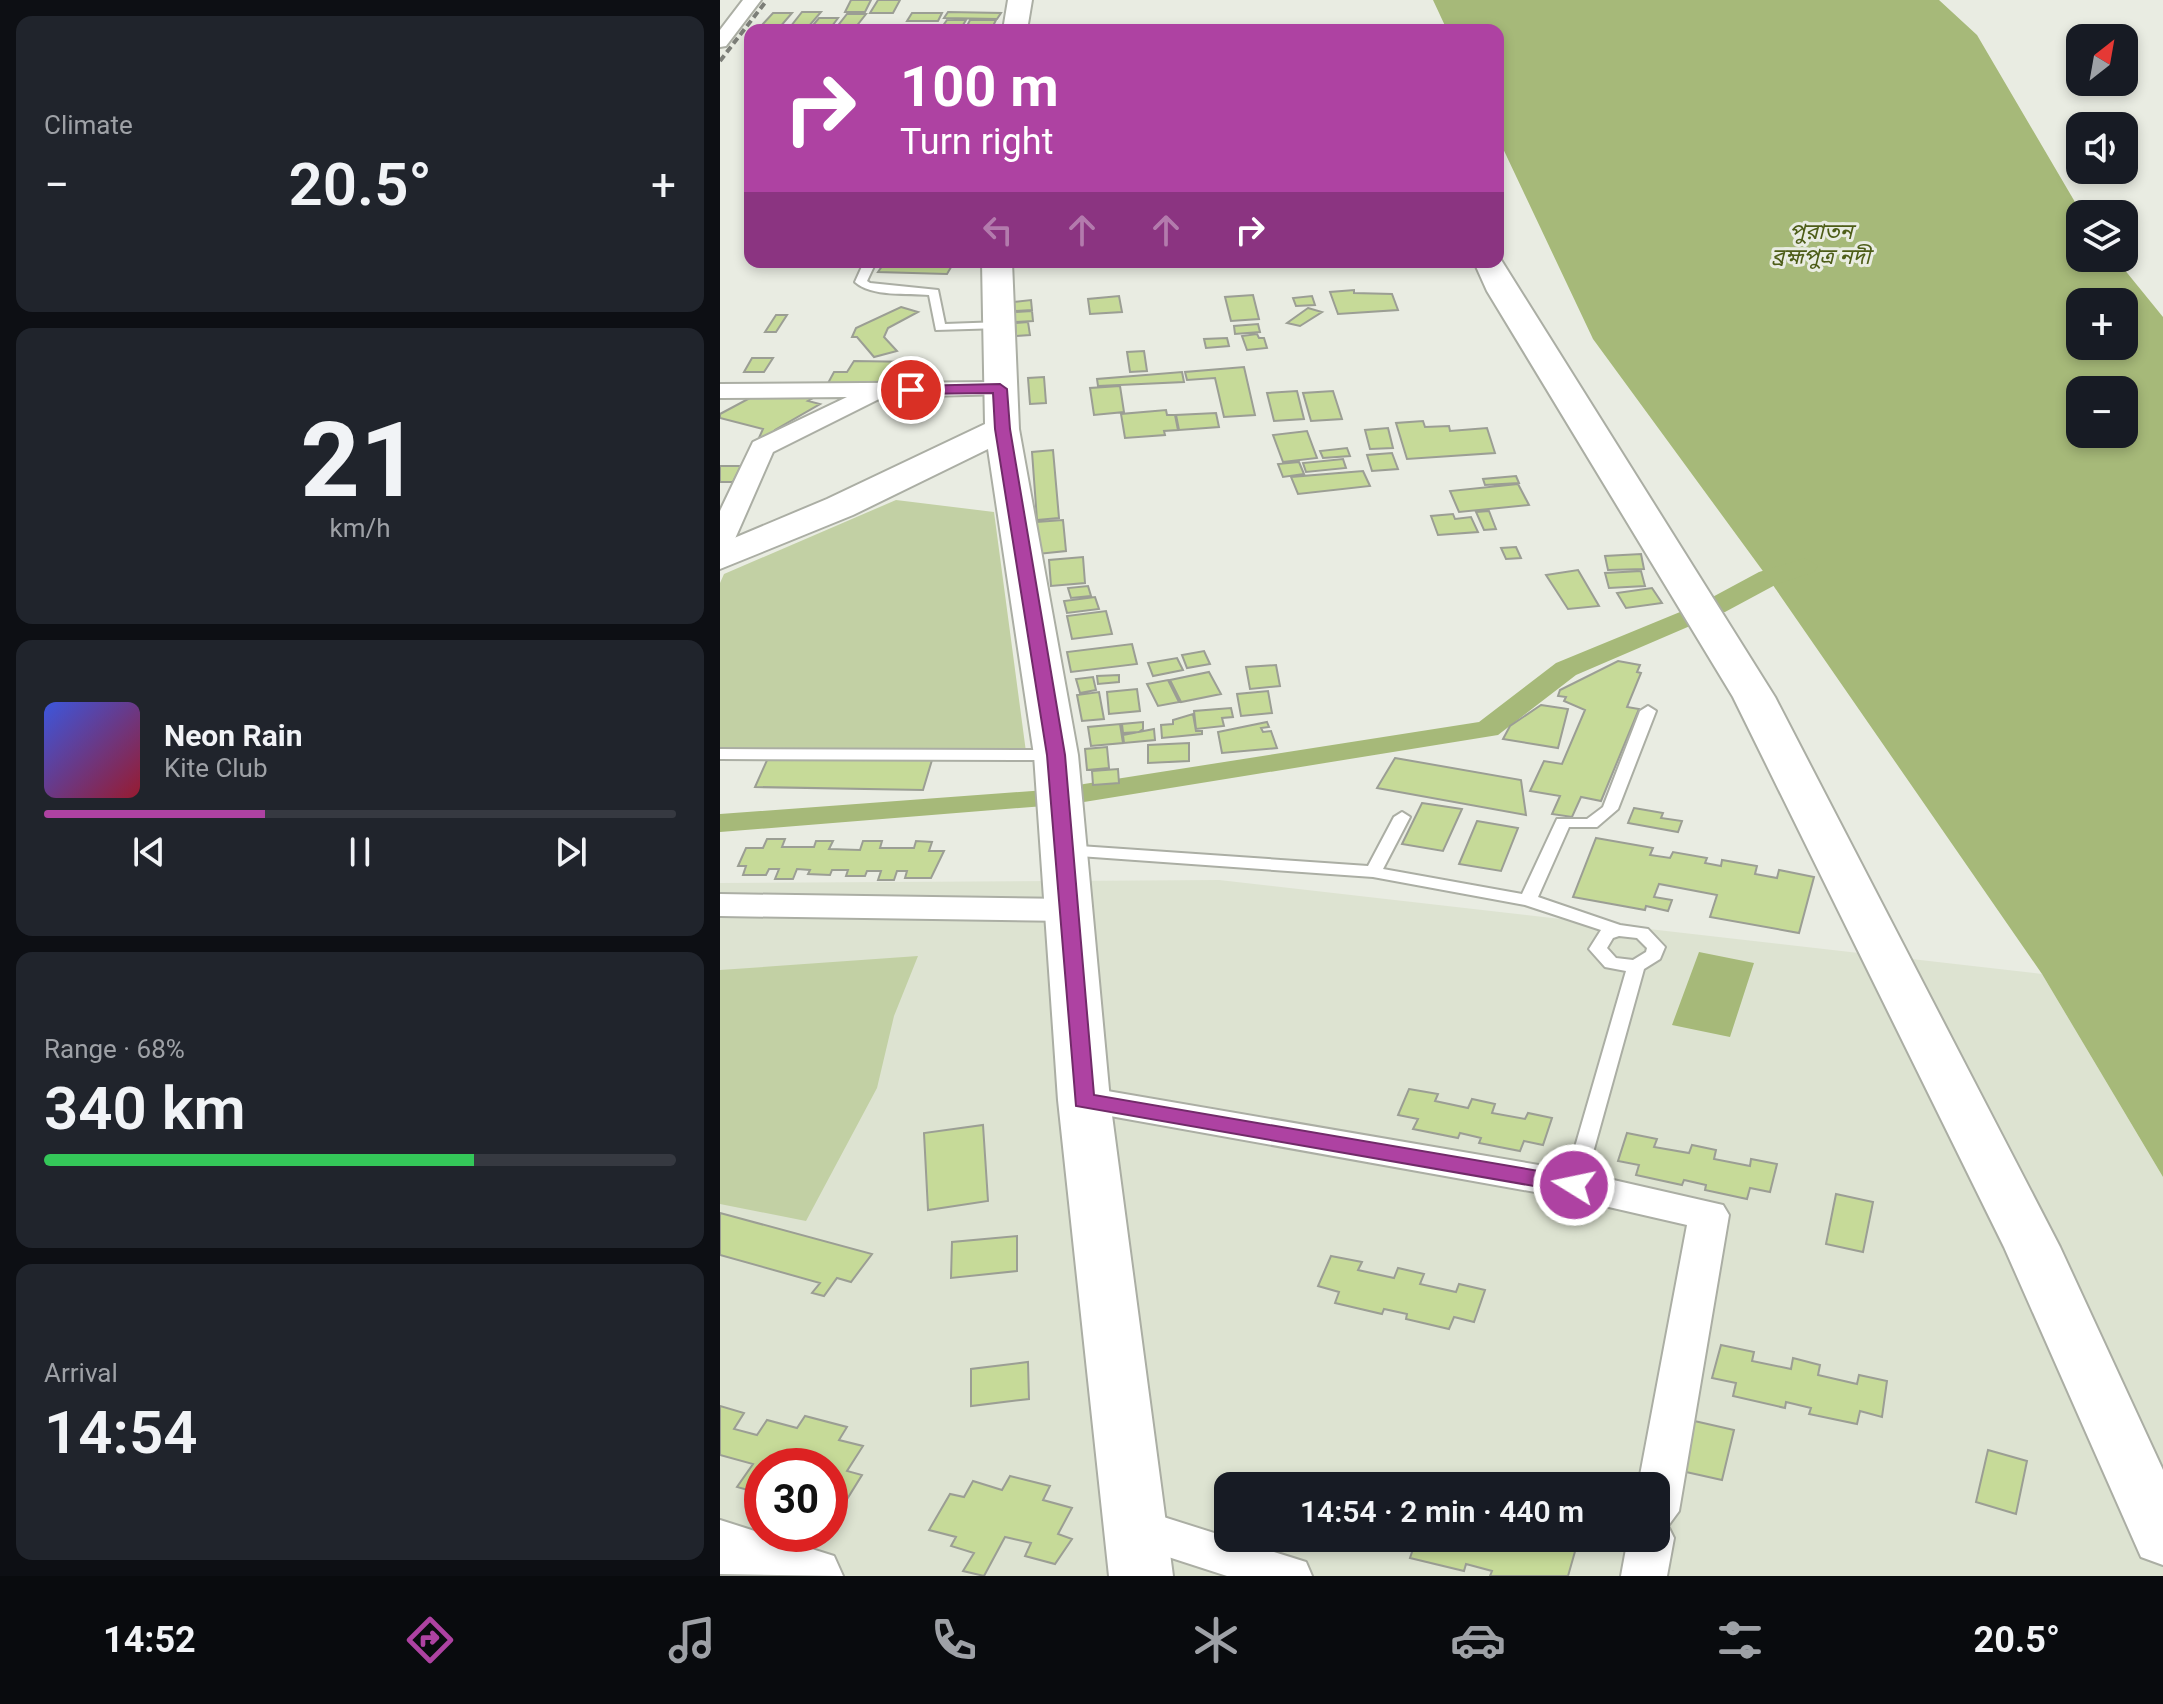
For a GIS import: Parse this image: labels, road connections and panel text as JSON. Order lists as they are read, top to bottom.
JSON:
{
  "water": ["পুরাতন ব্রহ্মপুত্র নদী"],
  "north": "top right",
  "page": {
    "tile": [
      "Climate",
      ["21", "km/h"],
      ["Range · 68%", "340 km"],
      ["Arrival", "14:54"]
    ],
    "map_buttons": ["+", "−"],
    "turn": ["100 m", "Turn right"],
    "heat": ["−", "20.5°", "+"],
    "song": ["Neon Rain", "Kite Club"],
    "limit": "30",
    "trip": "14:54 · 2 min · 440 m",
    "tabs": ["14:52", "20.5°"]
  }
}
